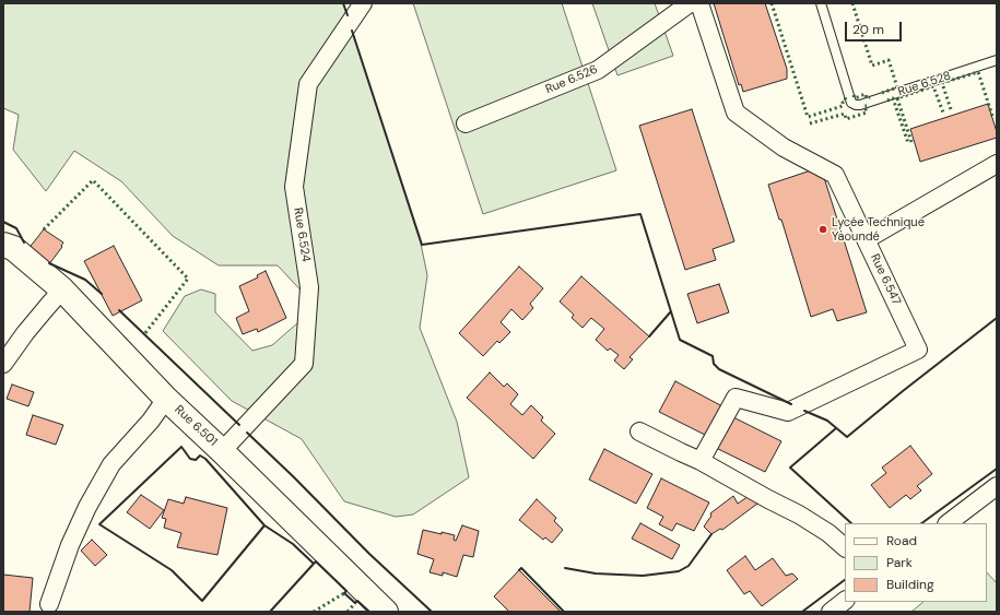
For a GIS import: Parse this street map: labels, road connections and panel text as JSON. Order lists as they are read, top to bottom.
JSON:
{
  "streets": {
    "street": [
      "Rue 6.526",
      "Rue 6.524",
      "Rue 6.547",
      "Rue 6.501"
    ],
    "lane": ["Rue 6.528"]
  },
  "crossings": [
    ["Rue 6.524", "Rue 6.501"]
  ],
  "places": ["Lycée Technique Yaoundé"],
  "legend": ["Road", "Park", "Building"],
  "scale_bar": "20 m"
}
